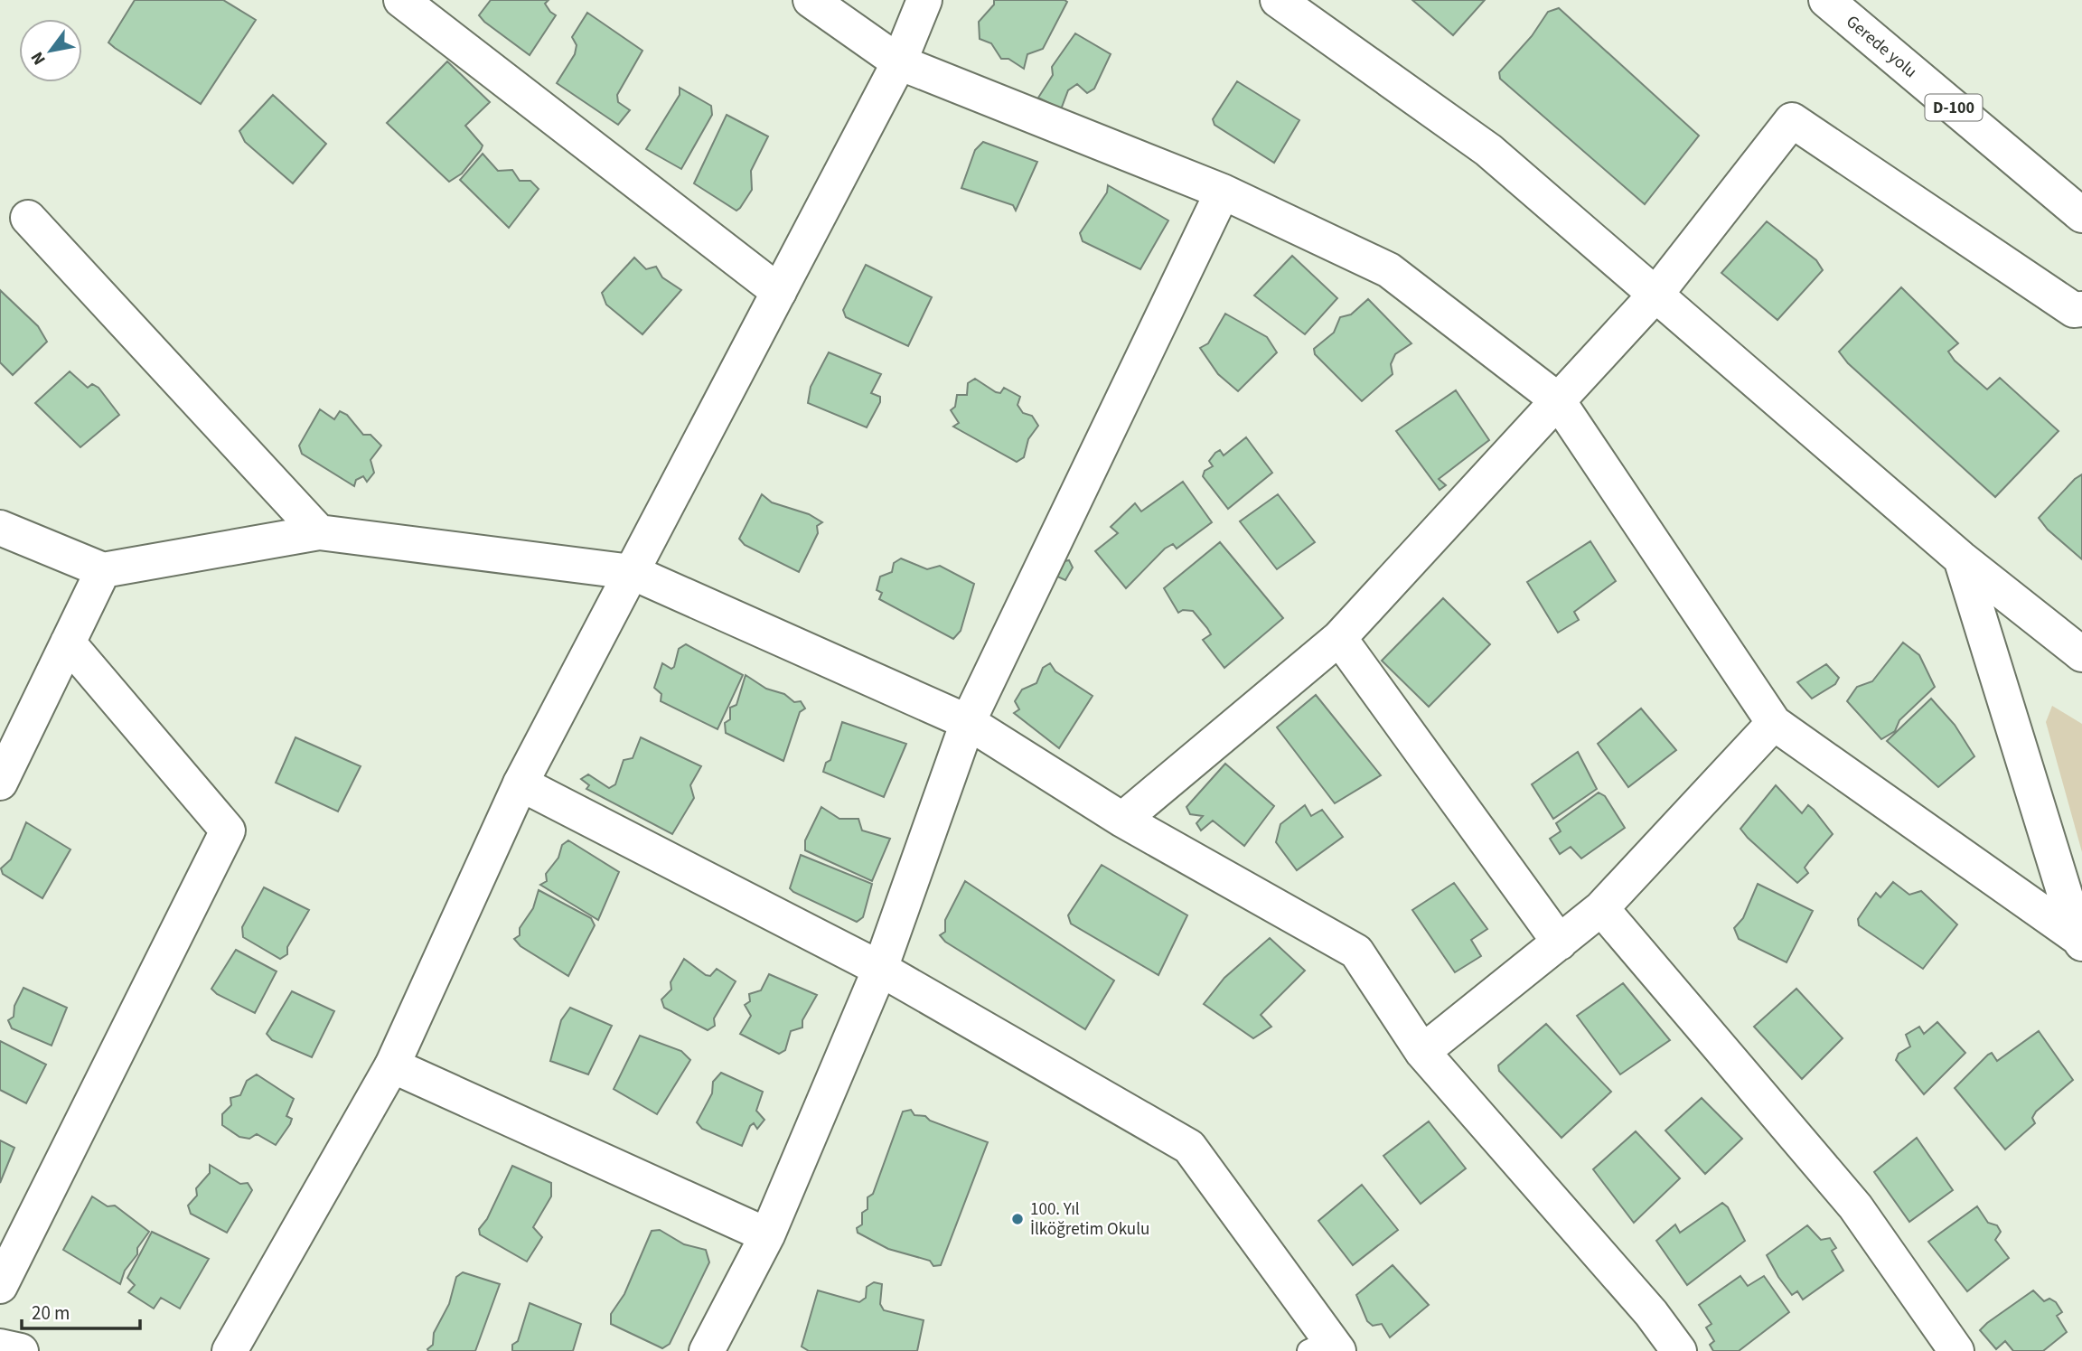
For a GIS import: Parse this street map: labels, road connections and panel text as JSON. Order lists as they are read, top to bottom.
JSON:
{
  "streets": {
    "street": ["Gerede yolu", "D-100"]
  },
  "places": ["100. Yıl İlköğretim Okulu"],
  "scale_bar": "20 m",
  "north": "bottom left"
}
